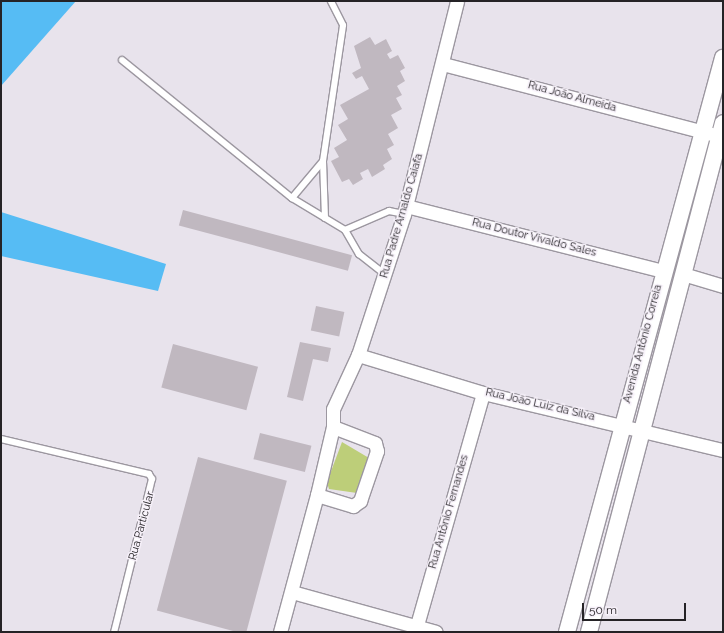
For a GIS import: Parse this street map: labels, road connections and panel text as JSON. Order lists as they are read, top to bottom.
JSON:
{
  "streets": {
    "street": [
      "Rua João Almeida",
      "Rua Padre Arnaldo Caiafa",
      "Rua Doutor Vivaldo Sales",
      "Avenida Antônio Correia",
      "Rua João Luiz da Silva",
      "Rua Antônio Fernandes"
    ],
    "lane": ["Rua Particular"]
  },
  "crossings": [
    ["Rua João Almeida", "Rua Padre Arnaldo Caiafa"],
    ["Rua João Almeida", "Avenida Antônio Correia"],
    ["Rua Padre Arnaldo Caiafa", "Rua Doutor Vivaldo Sales"],
    ["Rua Padre Arnaldo Caiafa", "Rua João Luiz da Silva"],
    ["Rua Doutor Vivaldo Sales", "Avenida Antônio Correia"],
    ["Avenida Antônio Correia", "Rua João Luiz da Silva"],
    ["Rua João Luiz da Silva", "Rua Antônio Fernandes"]
  ],
  "scale_bar": "50 m"
}
